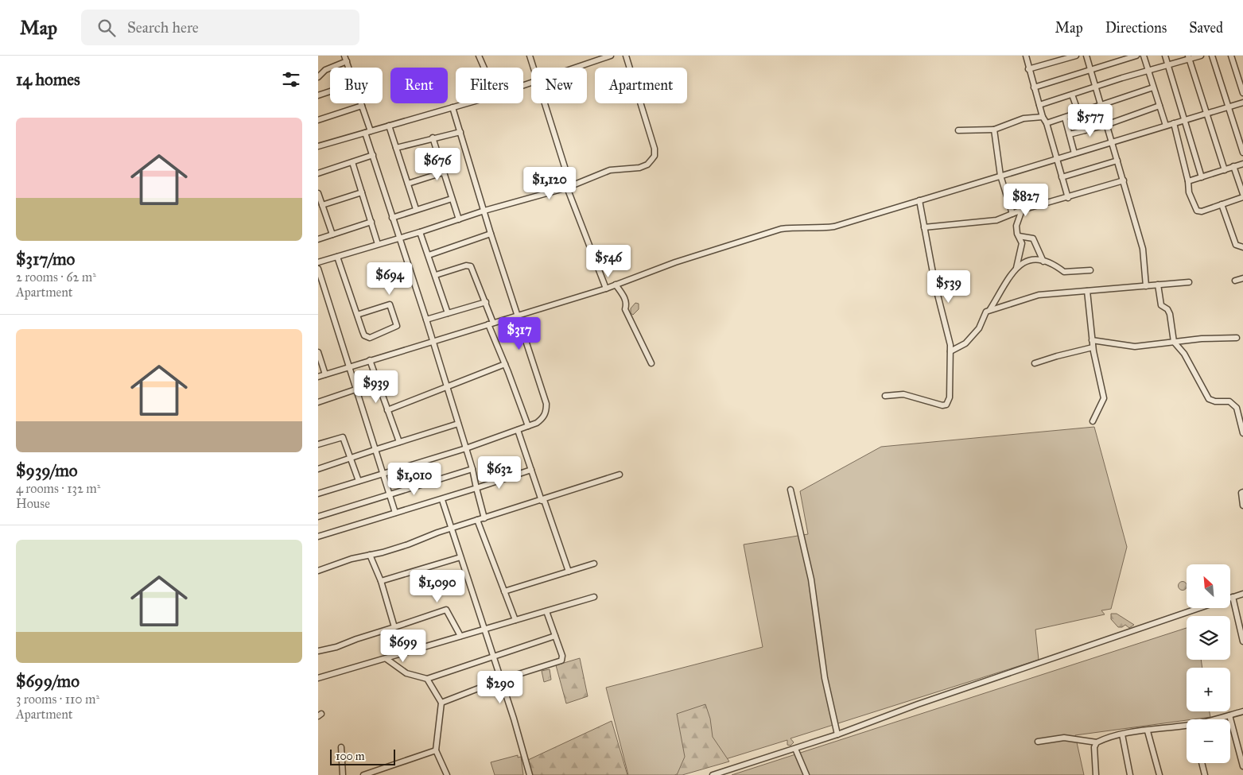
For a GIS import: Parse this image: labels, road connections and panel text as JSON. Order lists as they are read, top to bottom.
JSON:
{
  "scale_bar": "100 m",
  "north": "top left",
  "page": {
    "header": "Map",
    "search": "Search here",
    "nav": ["Map", "Directions", "Saved"],
    "heading": "14 homes",
    "chip": [
      "Buy",
      "Rent",
      "Filters",
      "New",
      "Apartment"
    ],
    "list": [
      {
        "name": "$317/mo",
        "note": "2 rooms · 62 m² · Apartment"
      },
      {
        "name": "$939/mo",
        "note": "4 rooms · 132 m² · House"
      },
      {
        "name": "$699/mo",
        "note": "3 rooms · 110 m² · Apartment"
      }
    ],
    "price": [
      "$577",
      "$676",
      "$1,120",
      "$827",
      "$546",
      "$694",
      "$539",
      "$317",
      "$939",
      "$632",
      "$1,010",
      "$1,090",
      "$699",
      "$290"
    ],
    "map_buttons": ["+", "−"],
    "scale": "100 m"
  }
}
